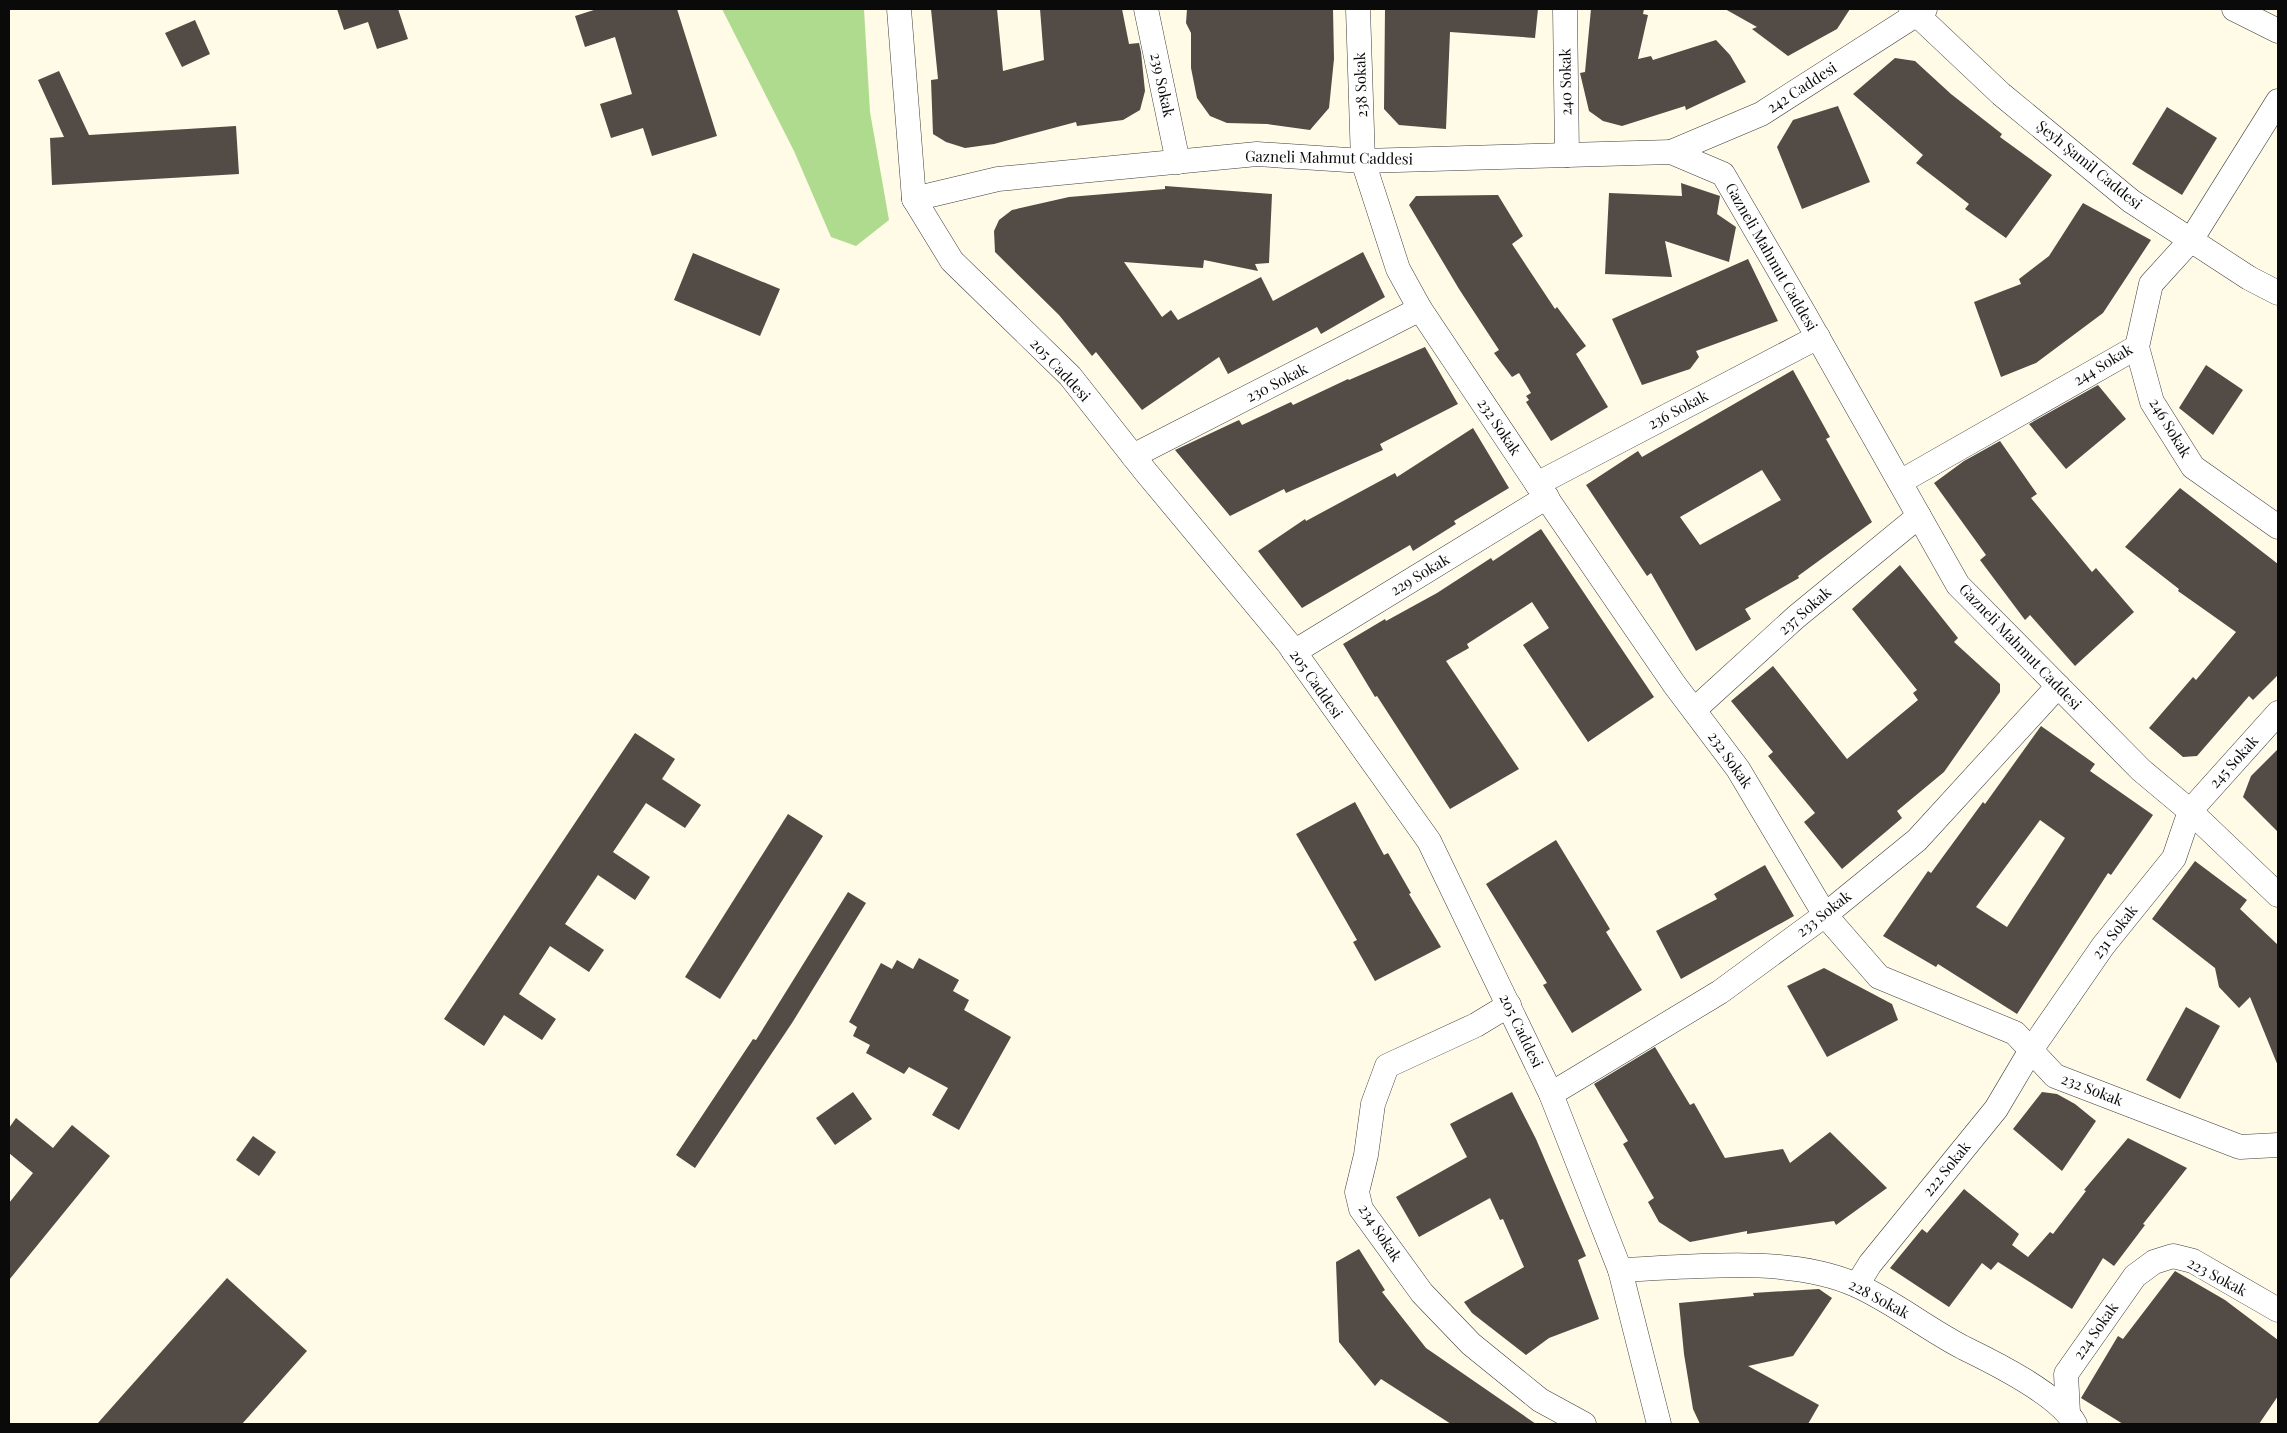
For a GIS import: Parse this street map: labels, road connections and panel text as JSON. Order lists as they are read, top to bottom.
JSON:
{
  "streets": {
    "street": [
      "240 Sokak",
      "239 Sokak",
      "238 Sokak",
      "242 Caddesi",
      "Gazneli Mahmut Caddesi",
      "Şeyh Şamil Caddesi",
      "244 Sokak",
      "205 Caddesi",
      "230 Sokak",
      "236 Sokak",
      "232 Sokak",
      "246 Sokak",
      "229 Sokak",
      "237 Sokak",
      "245 Sokak",
      "233 Sokak",
      "231 Sokak",
      "222 Sokak",
      "234 Sokak",
      "223 Sokak",
      "228 Sokak",
      "224 Sokak"
    ]
  },
  "crossings": [
    ["240 Sokak", "Gazneli Mahmut Caddesi"],
    ["239 Sokak", "Gazneli Mahmut Caddesi"],
    ["238 Sokak", "Gazneli Mahmut Caddesi"],
    ["238 Sokak", "232 Sokak"],
    ["242 Caddesi", "Gazneli Mahmut Caddesi"],
    ["242 Caddesi", "Şeyh Şamil Caddesi"],
    ["Gazneli Mahmut Caddesi", "244 Sokak"],
    ["Gazneli Mahmut Caddesi", "205 Caddesi"],
    ["Gazneli Mahmut Caddesi", "236 Sokak"],
    ["Gazneli Mahmut Caddesi", "232 Sokak"],
    ["Gazneli Mahmut Caddesi", "237 Sokak"],
    ["Gazneli Mahmut Caddesi", "245 Sokak"],
    ["Gazneli Mahmut Caddesi", "233 Sokak"],
    ["Gazneli Mahmut Caddesi", "231 Sokak"],
    ["Şeyh Şamil Caddesi", "244 Sokak"],
    ["244 Sokak", "246 Sokak"],
    ["205 Caddesi", "230 Sokak"],
    ["205 Caddesi", "229 Sokak"],
    ["205 Caddesi", "233 Sokak"],
    ["205 Caddesi", "234 Sokak"],
    ["205 Caddesi", "228 Sokak"],
    ["230 Sokak", "232 Sokak"],
    ["236 Sokak", "232 Sokak"],
    ["236 Sokak", "229 Sokak"],
    ["232 Sokak", "229 Sokak"],
    ["232 Sokak", "237 Sokak"],
    ["232 Sokak", "233 Sokak"],
    ["232 Sokak", "231 Sokak"],
    ["232 Sokak", "222 Sokak"],
    ["245 Sokak", "231 Sokak"],
    ["231 Sokak", "222 Sokak"],
    ["222 Sokak", "228 Sokak"],
    ["223 Sokak", "224 Sokak"],
    ["228 Sokak", "224 Sokak"]
  ]
}
